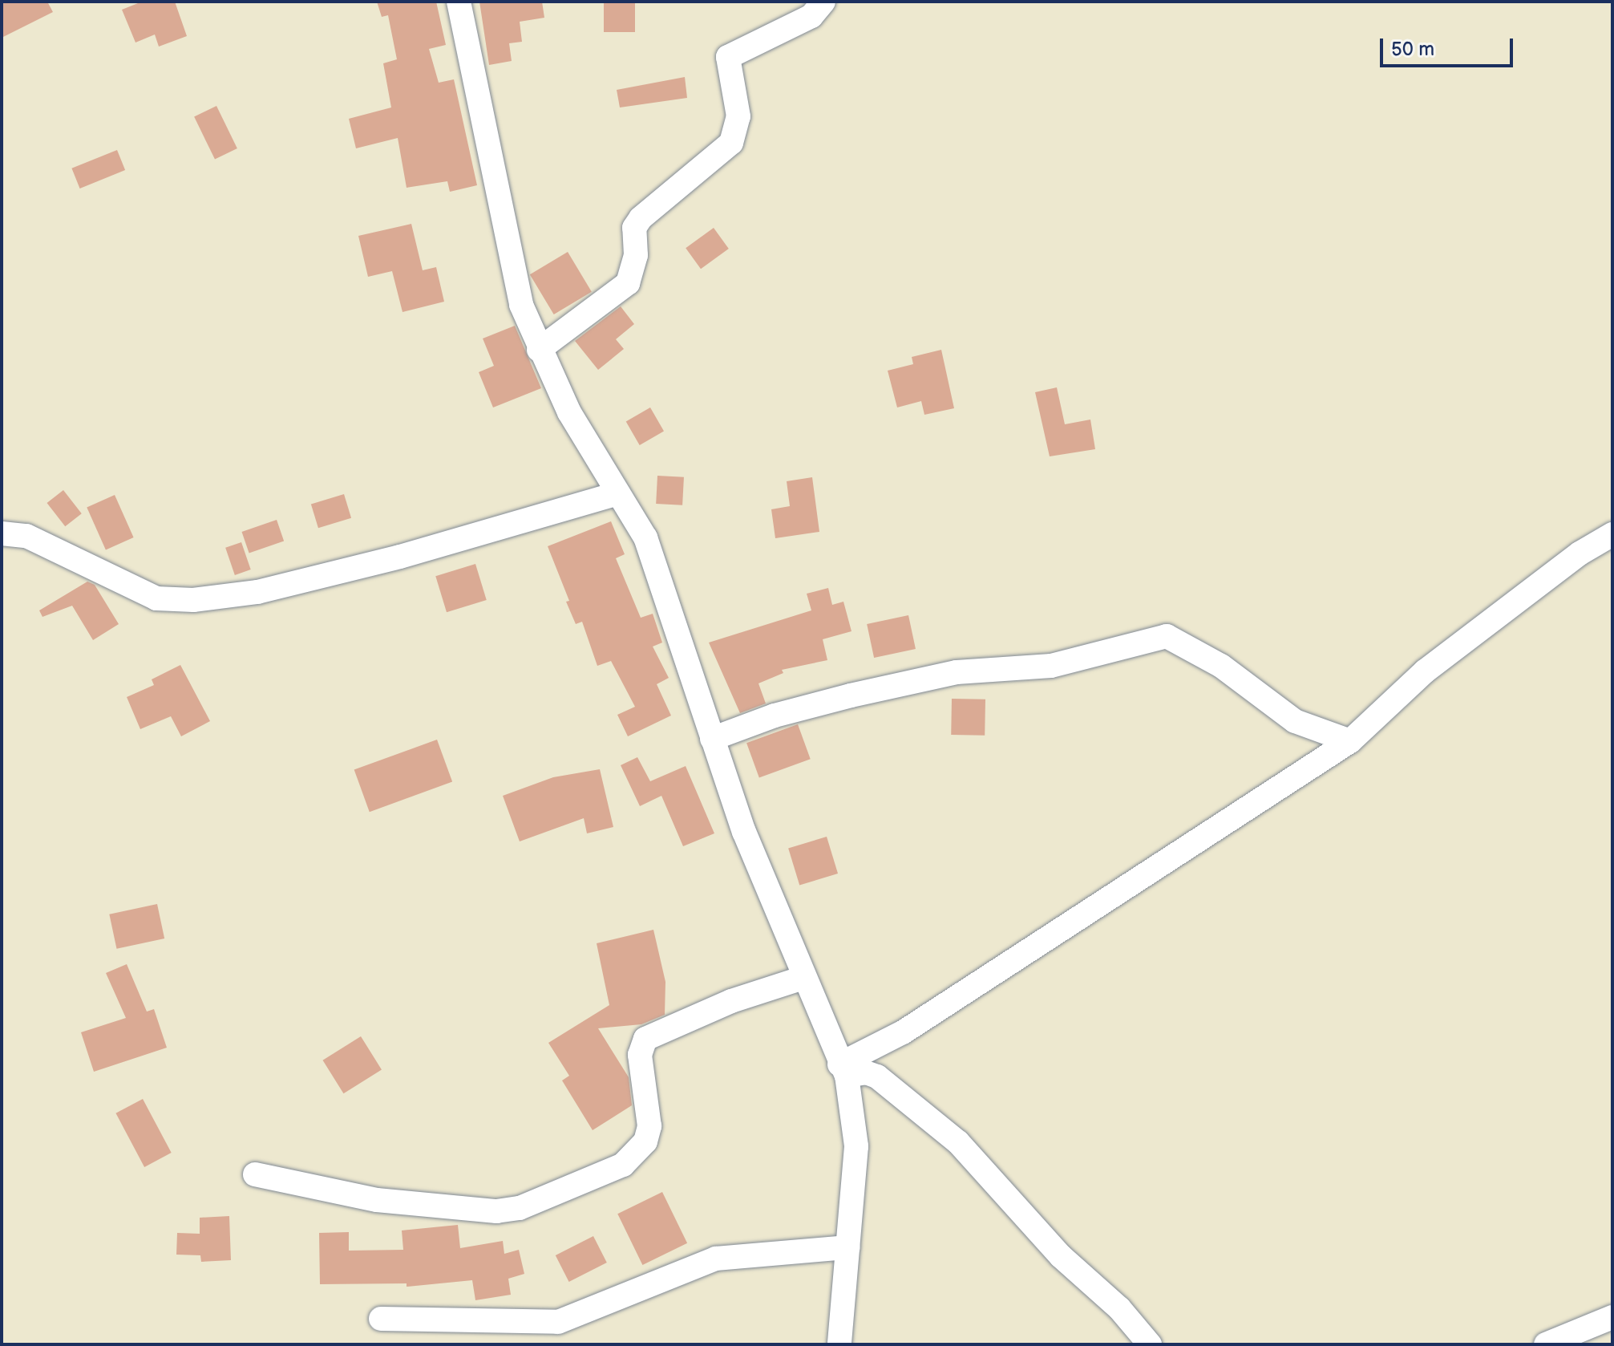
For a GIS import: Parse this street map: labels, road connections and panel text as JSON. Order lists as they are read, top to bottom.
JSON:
{
  "scale_bar": "50 m"
}
